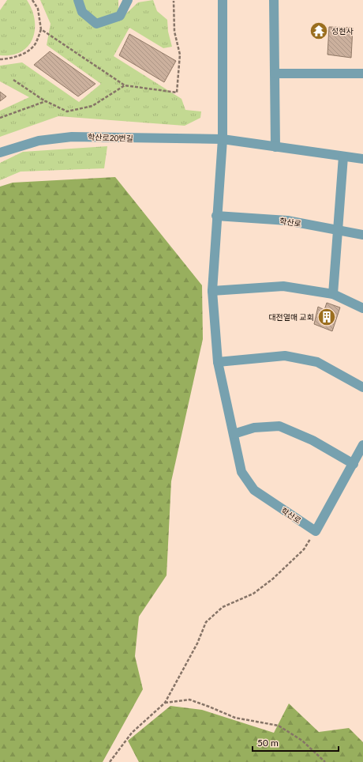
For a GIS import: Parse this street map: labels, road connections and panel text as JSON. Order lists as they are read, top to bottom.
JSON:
{
  "streets": {
    "street": ["학산로20번길", "학산로"]
  },
  "crossings": [
    ["학산로20번길", "학산로"]
  ],
  "places": {
    "temple": ["성현사"],
    "building": ["대전열매 교회"]
  },
  "scale_bar": "50 m"
}
